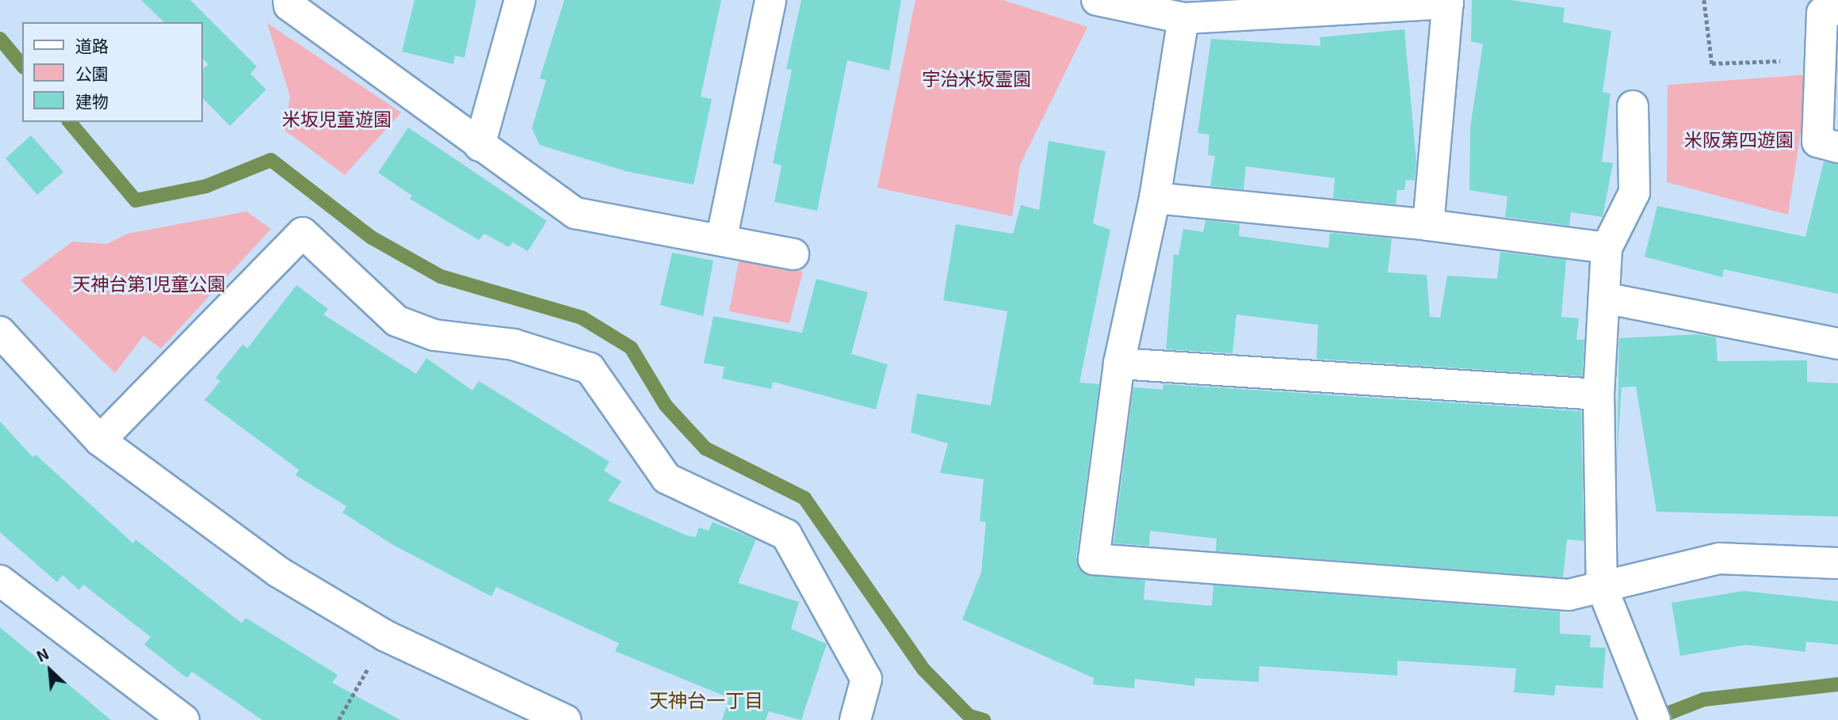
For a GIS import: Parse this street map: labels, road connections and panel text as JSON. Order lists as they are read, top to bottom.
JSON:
{
  "districts": ["天神台一丁目"],
  "parks": [
    "宇治米坂霊園",
    "米坂児童遊園",
    "米阪第四遊園",
    "天神台第1児童公園"
  ],
  "legend": ["道路", "公園", "建物"],
  "north": "top left"
}
